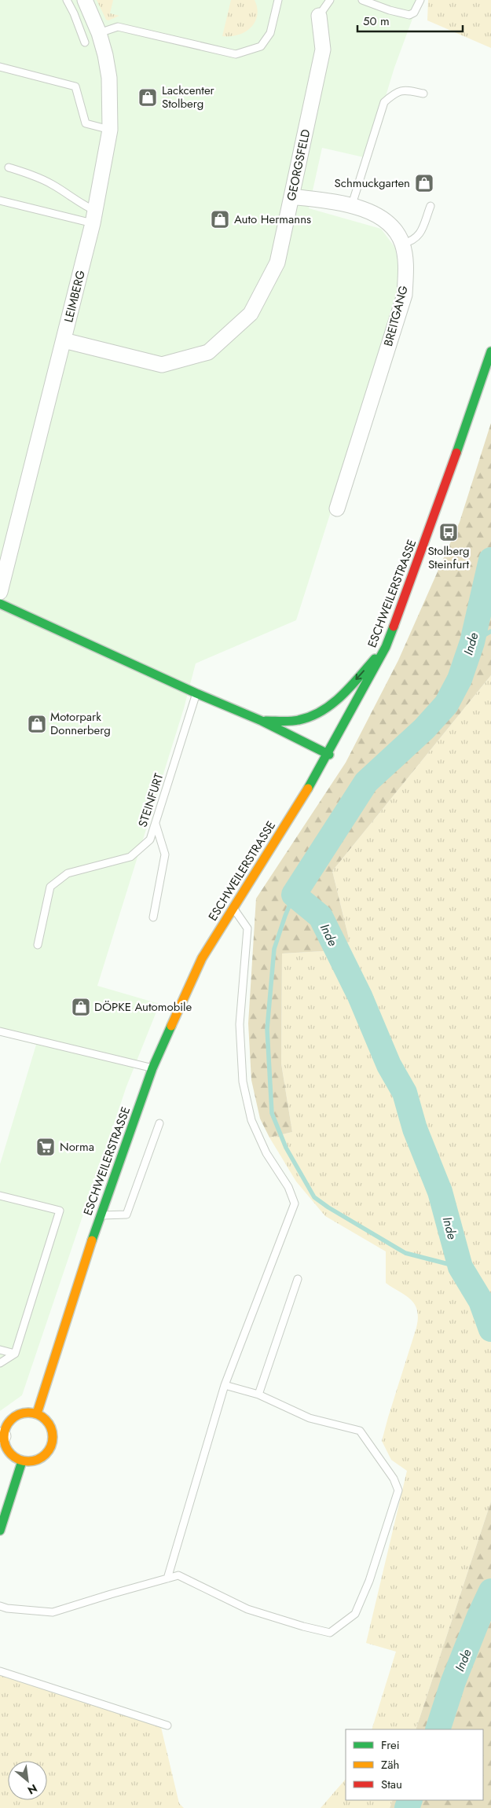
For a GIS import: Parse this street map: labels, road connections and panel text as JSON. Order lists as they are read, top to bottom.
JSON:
{
  "streets": {
    "main road": ["ESCHWEILERSTRASSE"],
    "street": ["GEORGSFELD", "LEIMBERG", "BREITGANG"],
    "lane": ["STEINFURT"]
  },
  "crossings": [
    ["GEORGSFELD", "LEIMBERG"],
    ["GEORGSFELD", "BREITGANG"]
  ],
  "water": ["Inde"],
  "places": {
    "shop": [
      "Lackcenter Stolberg",
      "Schmuckgarten",
      "Auto Hermanns",
      "Motorpark Donnerberg",
      "DÖPKE Automobile"
    ],
    "bus stop": ["Stolberg Steinfurt"],
    "supermarket": ["Norma"]
  },
  "legend": ["Frei", "Zäh", "Stau"],
  "scale_bar": "50 m",
  "north": "bottom right"
}
